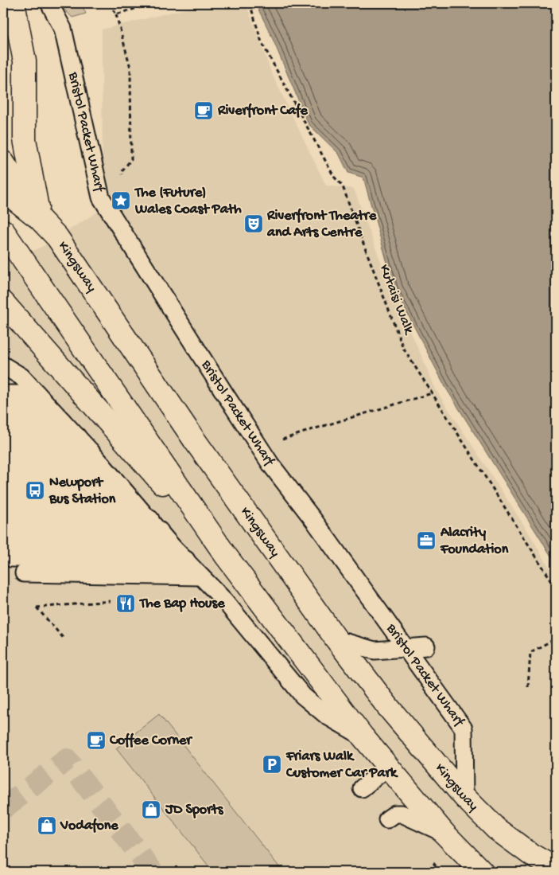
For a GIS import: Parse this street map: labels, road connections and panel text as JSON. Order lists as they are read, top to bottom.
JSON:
{
  "streets": {
    "main road": ["Kingsway"],
    "lane": ["Bristol Packet Wharf"],
    "path": ["Kutaisi Walk"]
  },
  "crossings": [
    ["Bristol Packet Wharf", "Kingsway"]
  ],
  "places": {
    "cafe": ["Riverfront Cafe", "Coffee Corner"],
    "place": ["The (Future) Wales Coast Path"],
    "theatre": ["Riverfront Theatre and Arts Centre"],
    "bus stop": ["Newport Bus Station"],
    "office": ["Alacrity Foundation"],
    "restaurant": ["The Bap House"],
    "parking": ["Friars Walk Customer Car Park"],
    "shop": ["JD Sports", "Vodafone"]
  }
}
